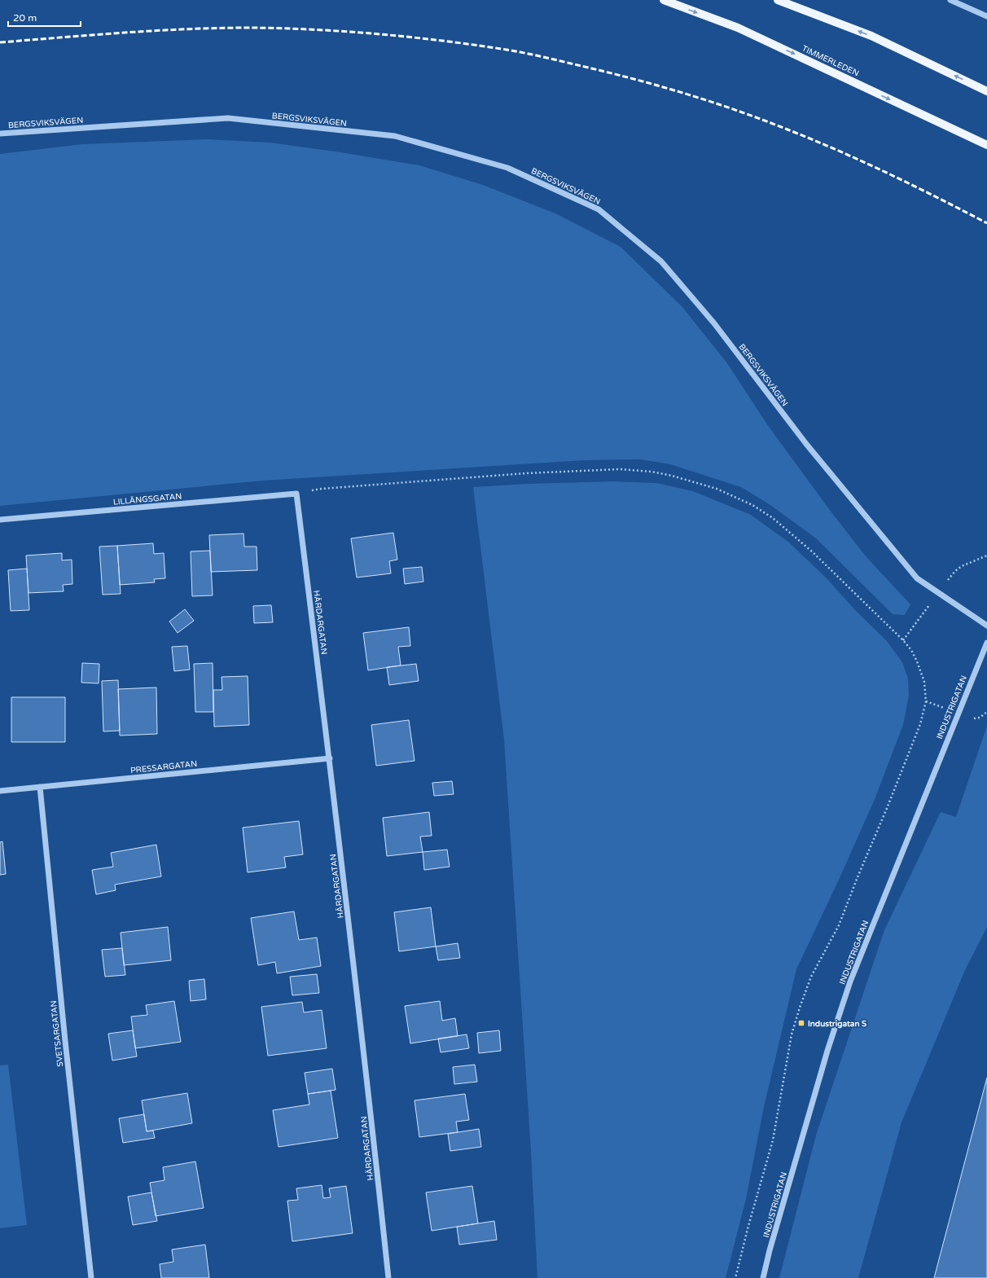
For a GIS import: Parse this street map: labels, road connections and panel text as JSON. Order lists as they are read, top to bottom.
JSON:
{
  "streets": {
    "main road": ["TIMMERLEDEN"],
    "street": [
      "BERGSVIKSVÄGEN",
      "LILLÄNGSGATAN",
      "HÄRDARGATAN",
      "INDUSTRIGATAN",
      "PRESSARGATAN",
      "SVETSARGATAN"
    ]
  },
  "crossings": [
    ["LILLÄNGSGATAN", "HÄRDARGATAN"],
    ["HÄRDARGATAN", "PRESSARGATAN"],
    ["PRESSARGATAN", "SVETSARGATAN"]
  ],
  "places": {
    "transit": ["Industrigatan S"]
  },
  "scale_bar": "20 m"
}
